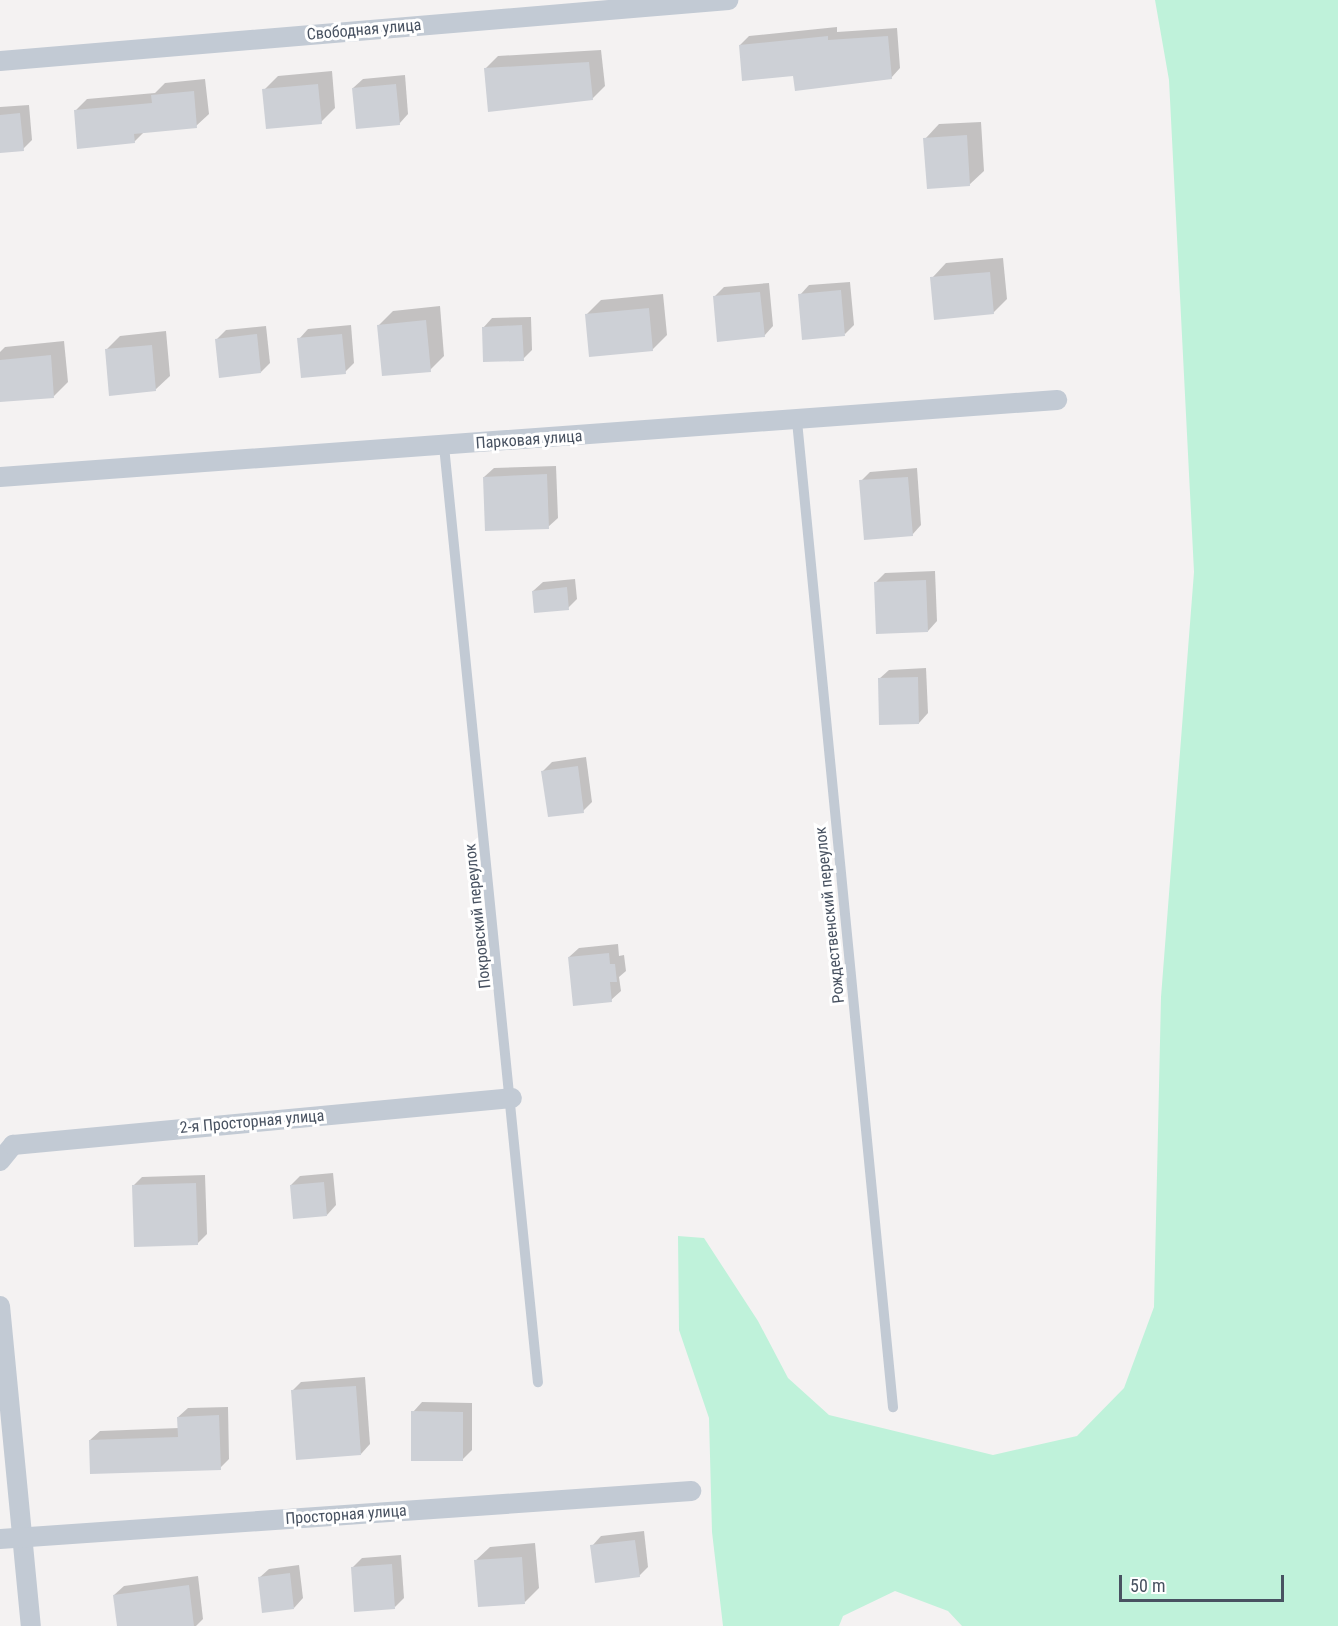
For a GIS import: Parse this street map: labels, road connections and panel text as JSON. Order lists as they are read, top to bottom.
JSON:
{
  "streets": {
    "street": [
      "Свободная улица",
      "Парковая улица",
      "2-я Просторная улица",
      "Просторная улица"
    ],
    "lane": ["Рождественский переулок", "Покровский переулок"]
  },
  "crossings": [
    ["Парковая улица", "Рождественский переулок"],
    ["Парковая улица", "Покровский переулок"],
    ["Покровский переулок", "2-я Просторная улица"]
  ],
  "scale_bar": "50 m"
}
